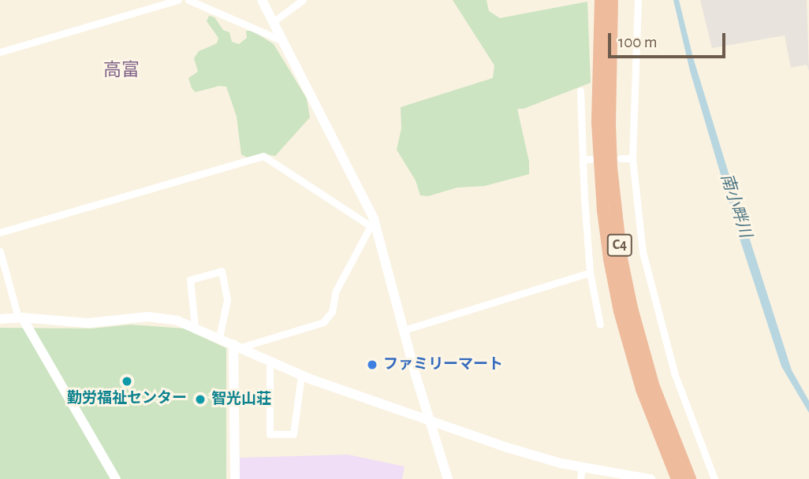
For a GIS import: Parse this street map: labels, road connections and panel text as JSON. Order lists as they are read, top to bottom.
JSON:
{
  "streets": {
    "highway": ["C4"]
  },
  "districts": ["高富"],
  "water": ["南小畔川"],
  "places": ["ファミリーマート", "勤労福祉センター", "智光山荘"],
  "scale_bar": "100 m"
}
